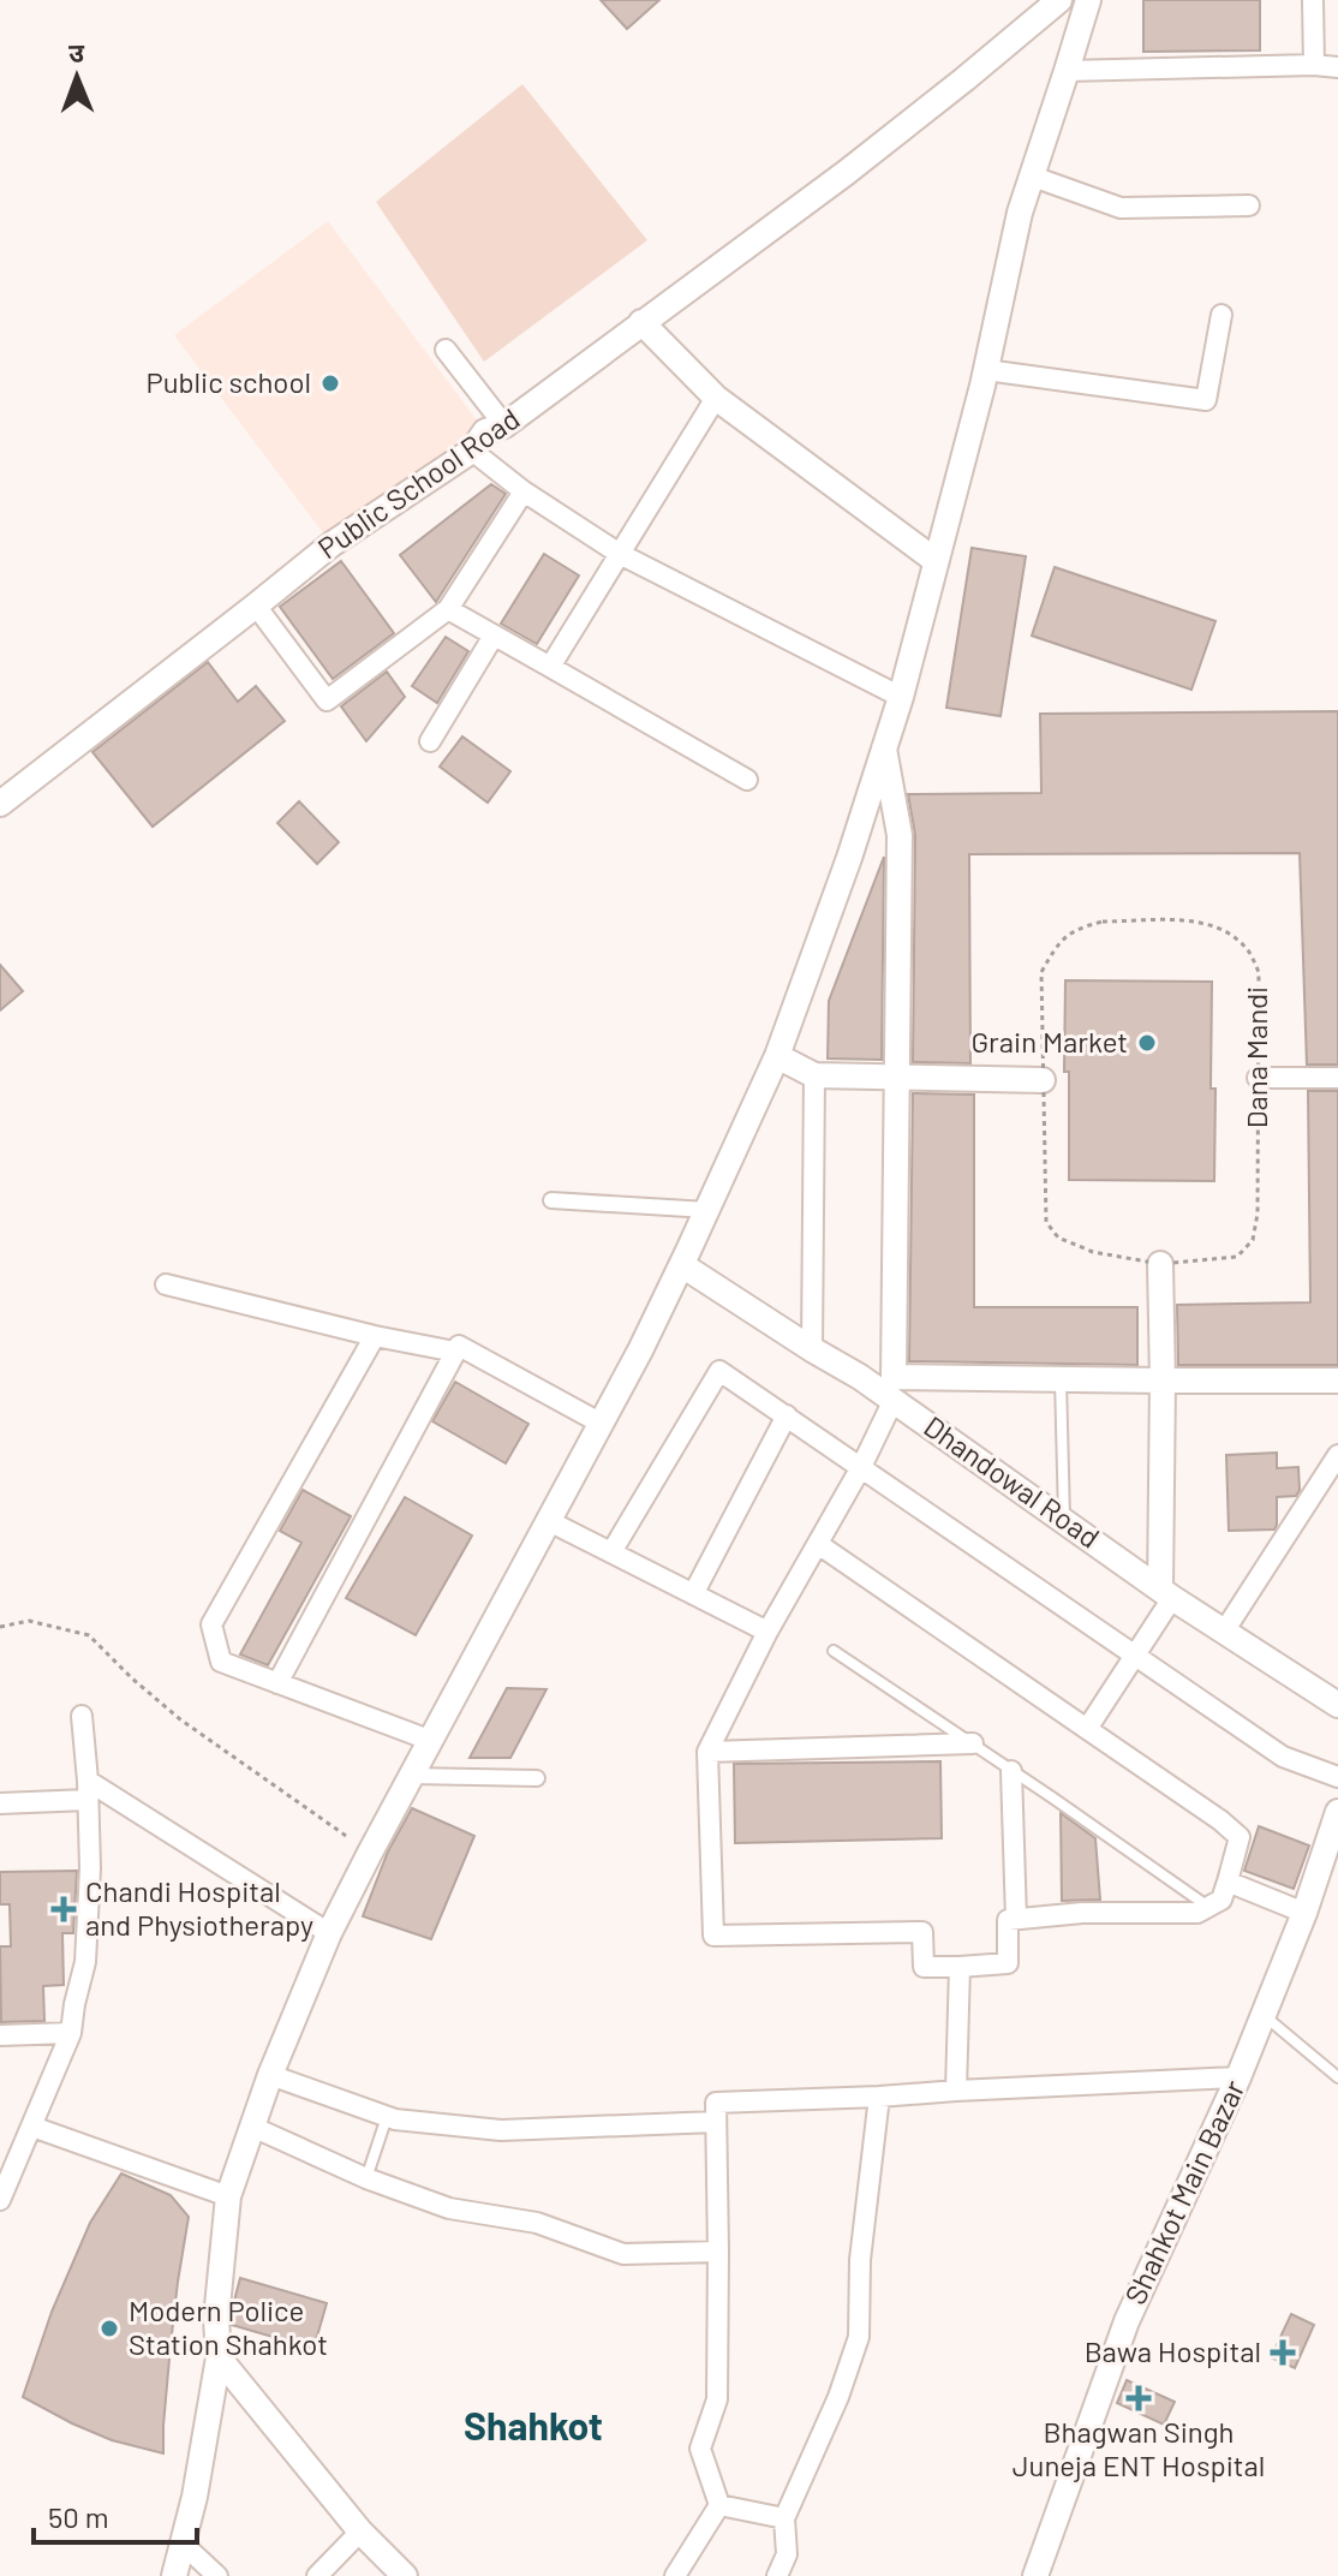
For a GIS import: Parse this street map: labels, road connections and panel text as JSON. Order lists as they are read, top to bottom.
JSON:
{
  "streets": {
    "street": ["Public School Road", "Dhandowal Road", "Shahkot Main Bazar"],
    "path": ["Dana Mandi"]
  },
  "districts": ["Shahkot"],
  "places": {
    "other": ["Public school", "Grain Market", "Modern Police Station Shahkot"],
    "health": ["Chandi Hospital and Physiotherapy", "Bawa Hospital", "Bhagwan Singh Juneja ENT Hospital"]
  },
  "scale_bar": "50 m",
  "north": "top"
}
